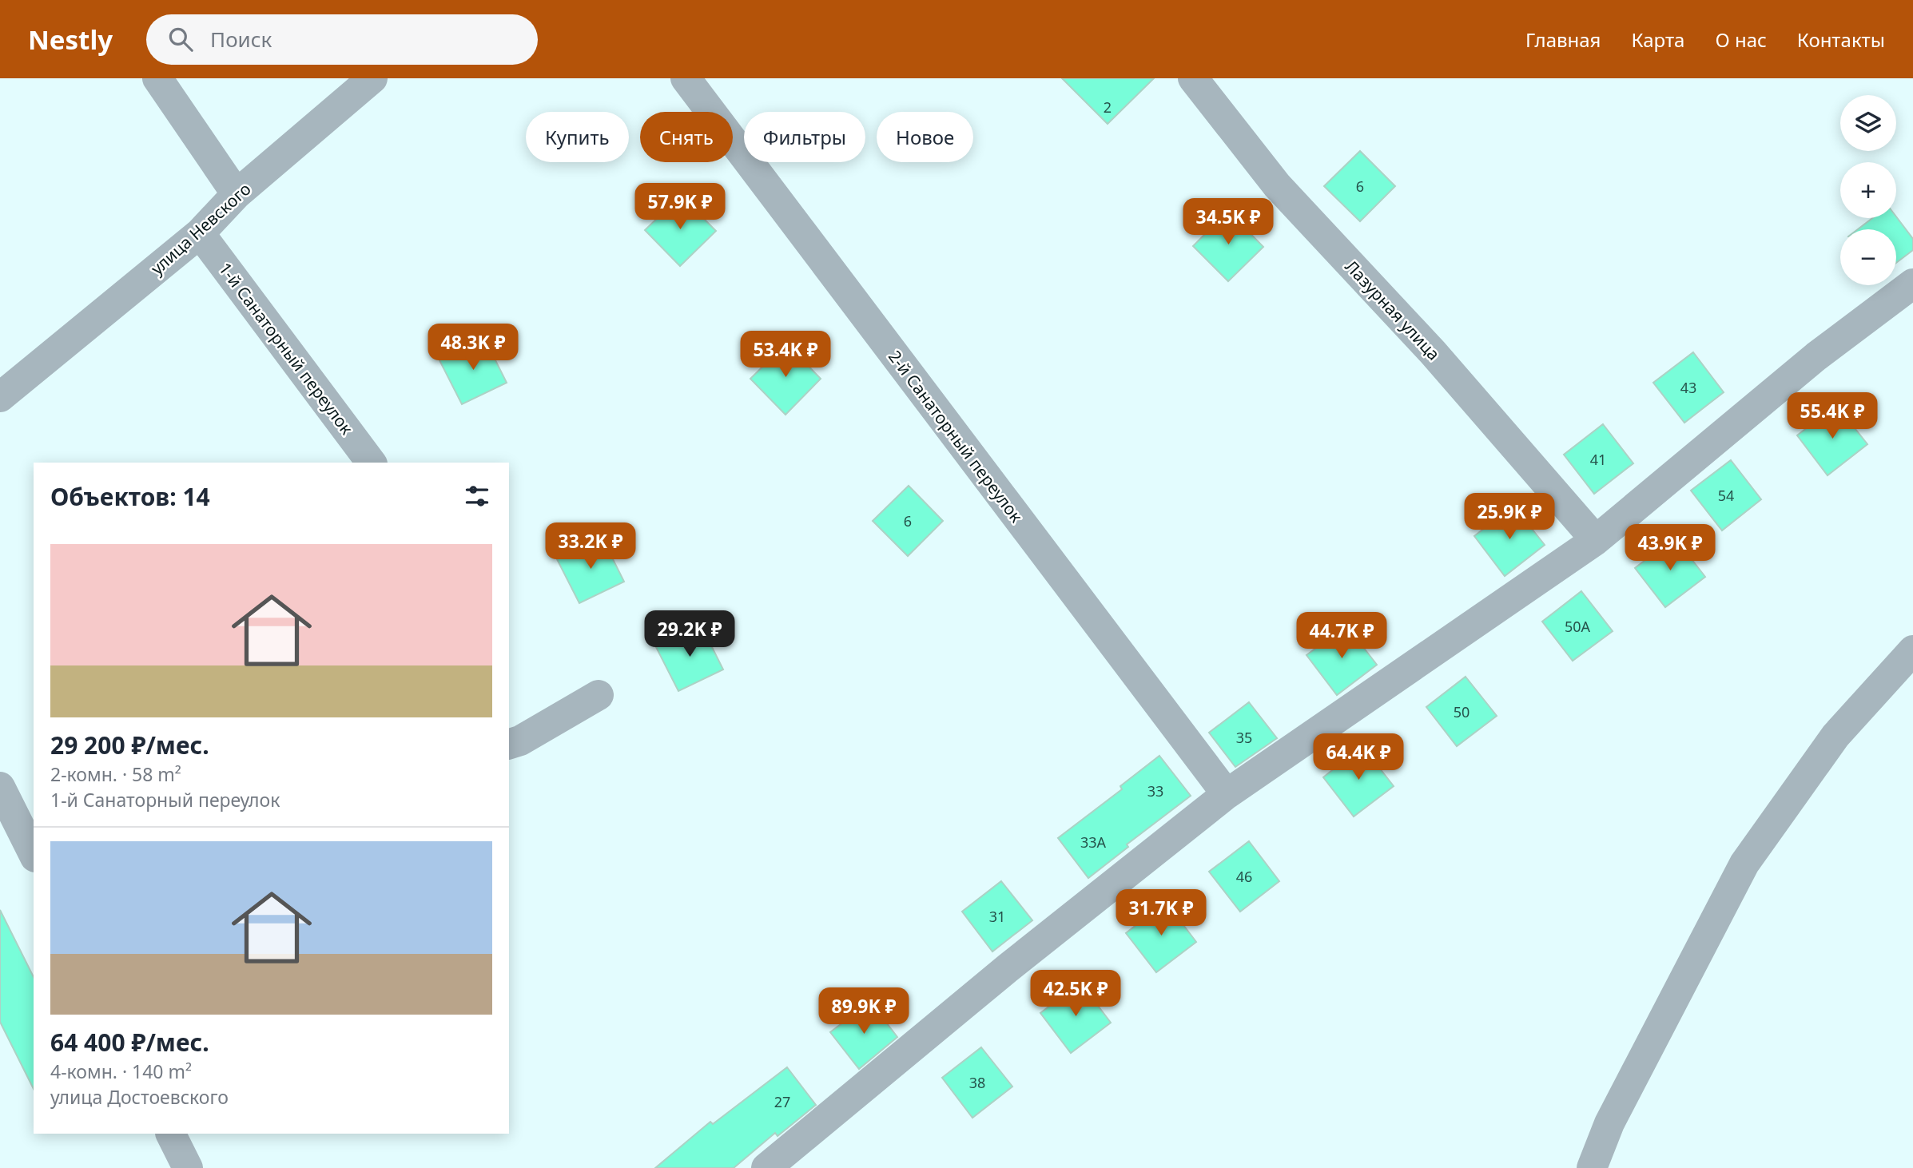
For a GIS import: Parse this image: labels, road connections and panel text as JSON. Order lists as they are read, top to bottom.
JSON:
{
  "streets": {
    "street": [
      "улица Невского",
      "Лазурная улица",
      "1-й Санаторный переулок",
      "2-й Санаторный переулок"
    ]
  },
  "crossings": [
    ["улица Невского", "1-й Санаторный переулок"]
  ],
  "house_numbers": [
    "2",
    "6",
    "43",
    "41",
    "54",
    "6",
    "50А",
    "50",
    "35",
    "33",
    "33А",
    "46",
    "31",
    "38",
    "27"
  ],
  "page": {
    "header": "Nestly",
    "search": "Поиск",
    "nav": [
      "Главная",
      "Карта",
      "О нас",
      "Контакты"
    ],
    "map_buttons": ["+", "−"],
    "chip": [
      "Купить",
      "Снять",
      "Фильтры",
      "Новое"
    ],
    "price": [
      "57.9K ₽",
      "34.5K ₽",
      "48.3K ₽",
      "53.4K ₽",
      "55.4K ₽",
      "25.9K ₽",
      "33.2K ₽",
      "43.9K ₽",
      "29.2K ₽",
      "44.7K ₽",
      "64.4K ₽",
      "31.7K ₽",
      "42.5K ₽",
      "89.9K ₽"
    ],
    "heading": "Объектов: 14",
    "list": [
      {
        "name": "29 200 ₽/мес.",
        "note": "2-комн. · 58 m² · 1-й Санаторный переулок"
      },
      {
        "name": "64 400 ₽/мес.",
        "note": "4-комн. · 140 m² · улица Достоевского"
      }
    ]
  }
}
